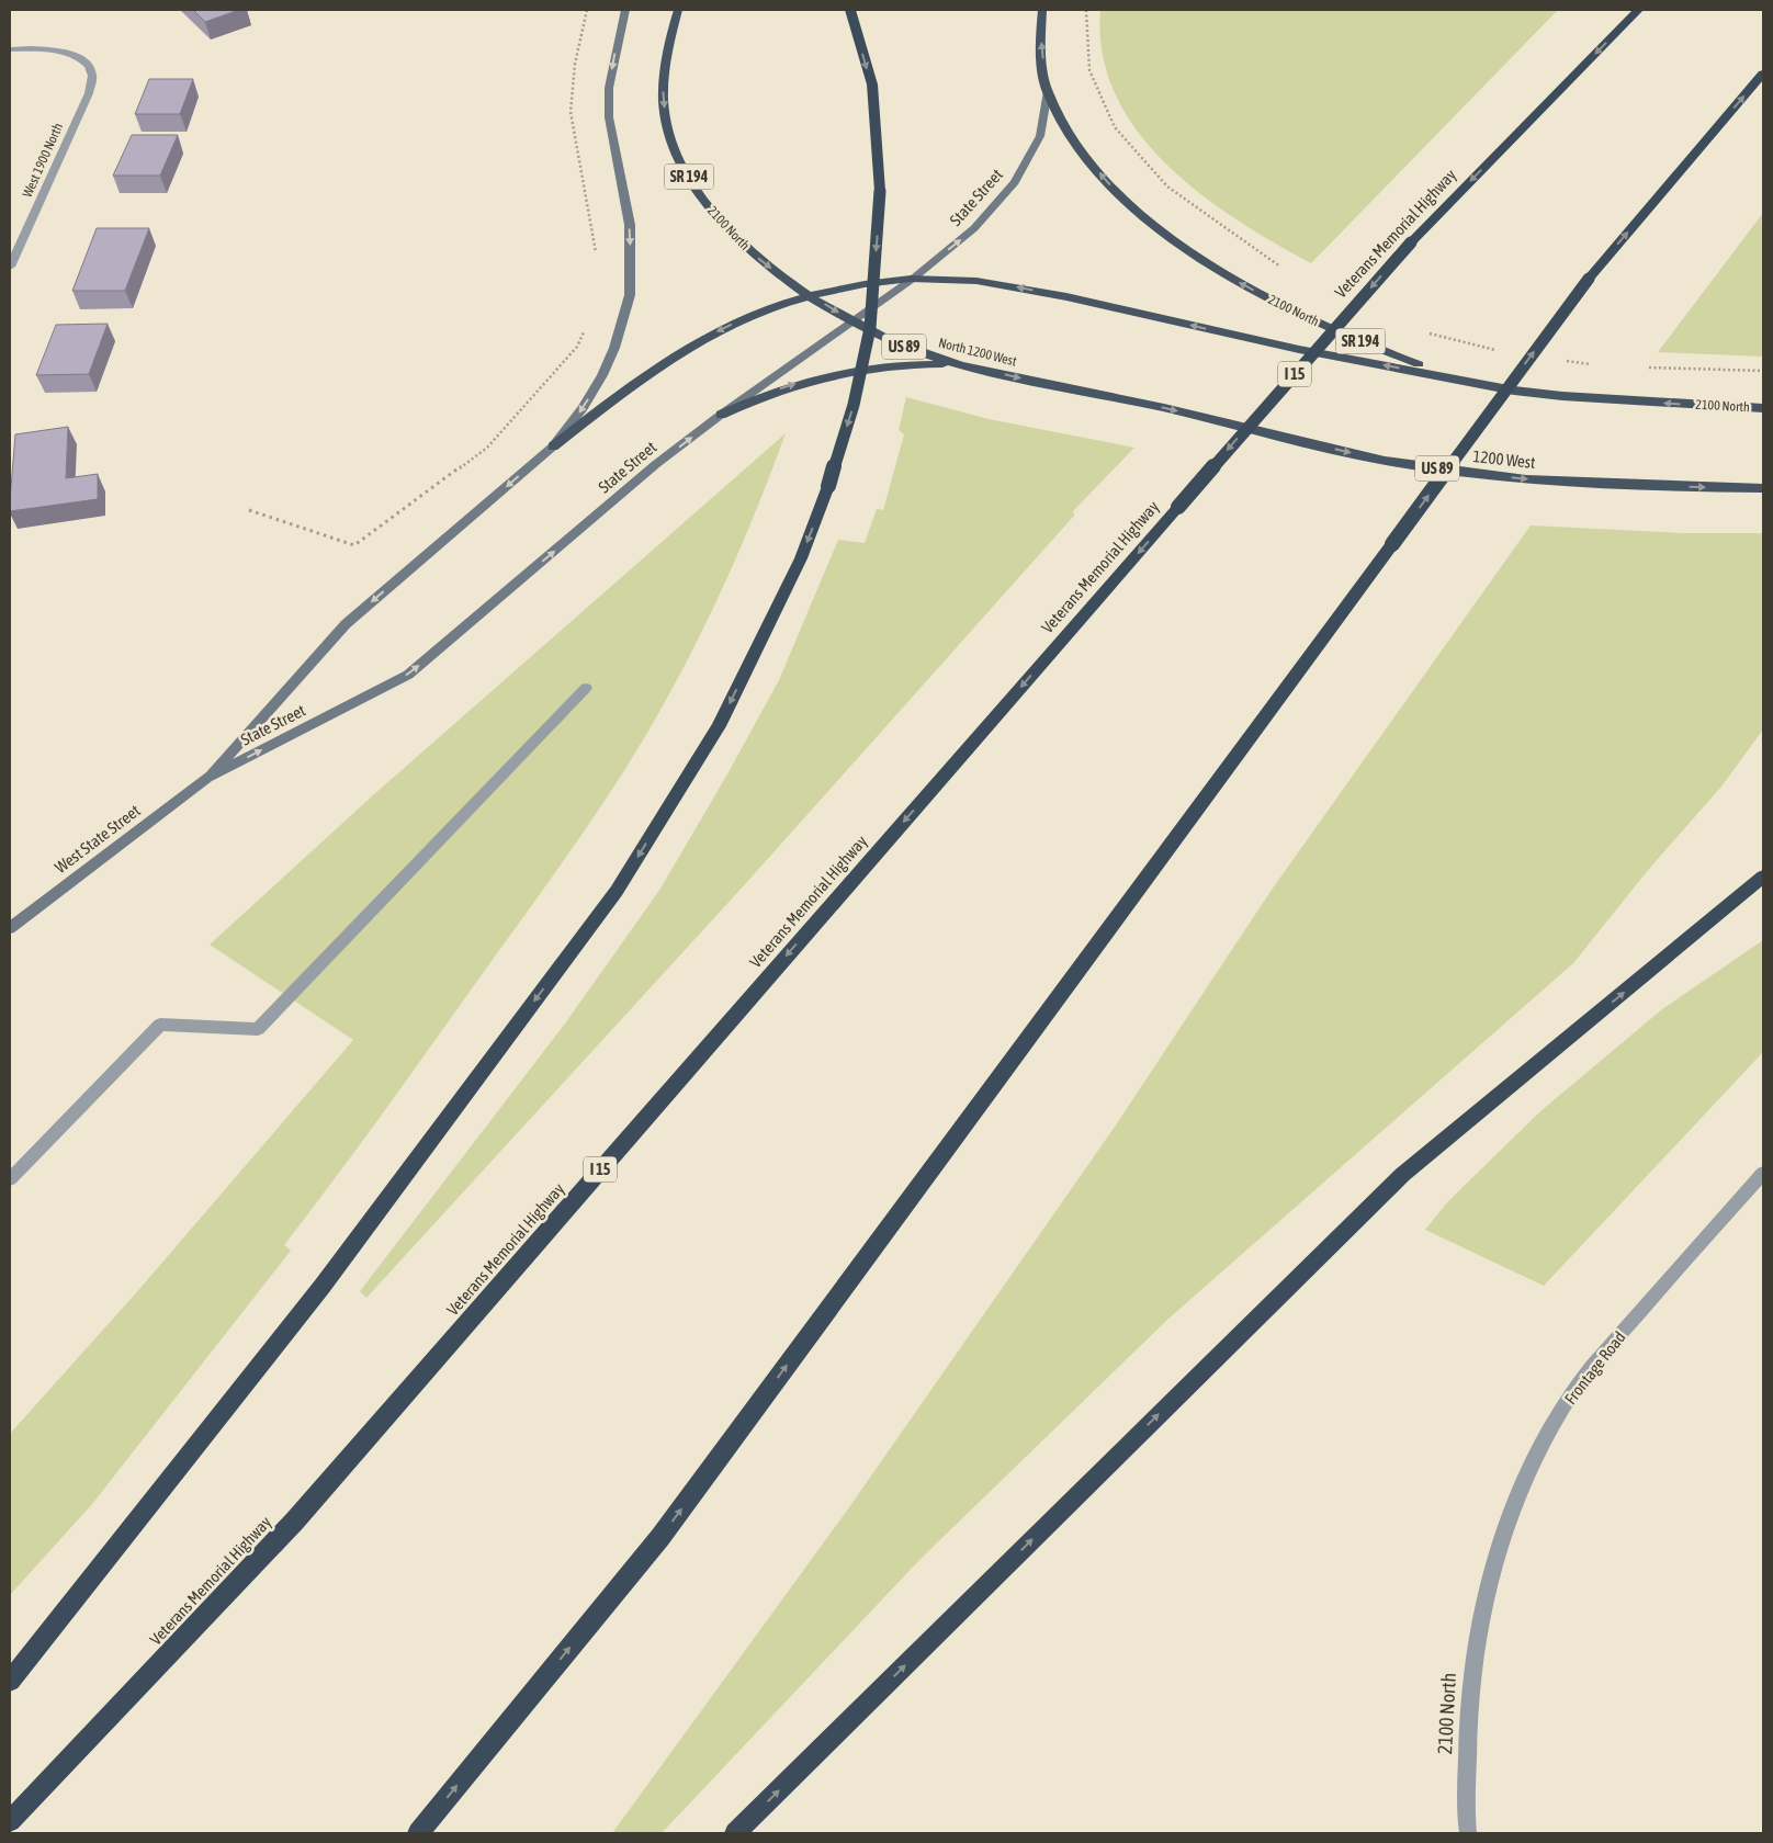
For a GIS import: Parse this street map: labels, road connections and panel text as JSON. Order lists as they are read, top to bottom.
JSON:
{
  "streets": {
    "highway": [
      "SR 194",
      "2100 North",
      "Veterans Memorial Highway",
      "US 89",
      "North 1200 West",
      "I 15",
      "1200 West"
    ],
    "main road": ["State Street", "West State Street"],
    "street": ["West 1900 North", "Frontage Road"]
  },
  "crossings": [
    ["State Street", "2100 North"],
    ["State Street", "North 1200 West"],
    ["State Street", "West State Street"],
    ["2100 North", "North 1200 West"],
    ["2100 North", "Frontage Road"],
    ["North 1200 West", "1200 West"]
  ]
}
